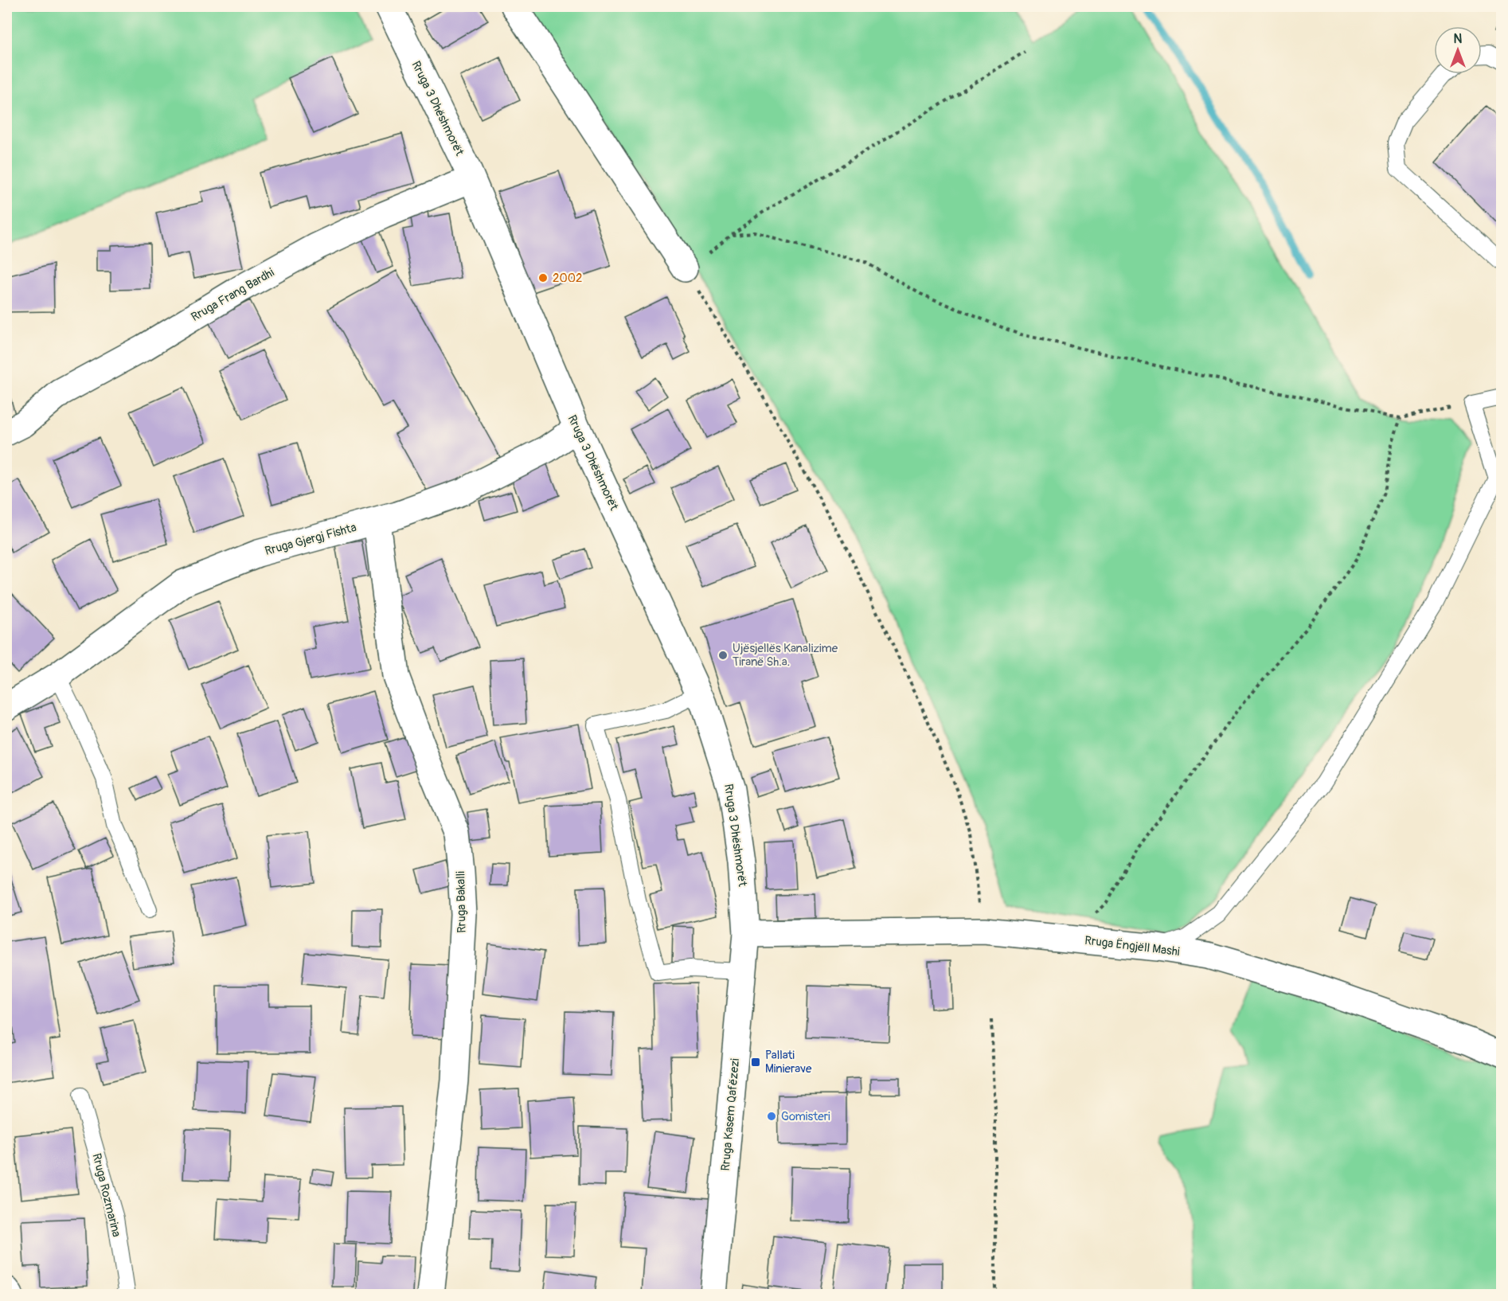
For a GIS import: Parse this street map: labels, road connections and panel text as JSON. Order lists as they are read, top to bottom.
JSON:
{
  "streets": {
    "street": [
      "Rruga 3 Dhëshmorët",
      "Rruga Frang Bardhi",
      "Rruga Gjergj Fishta",
      "Rruga Bakalli",
      "Rruga Ëngjëll Mashi",
      "Rruga Kasem Qafëzezi"
    ],
    "lane": ["Rruga Rozmarina"]
  },
  "crossings": [
    ["Rruga 3 Dhëshmorët", "Rruga Frang Bardhi"],
    ["Rruga 3 Dhëshmorët", "Rruga Gjergj Fishta"],
    ["Rruga 3 Dhëshmorët", "Rruga Ëngjëll Mashi"],
    ["Rruga 3 Dhëshmorët", "Rruga Kasem Qafëzezi"],
    ["Rruga Gjergj Fishta", "Rruga Bakalli"],
    ["Rruga Ëngjëll Mashi", "Rruga Kasem Qafëzezi"]
  ],
  "places": {
    "other": ["2002", "Ujësjellës Kanalizime Tiranë Sh.a.", "Gomisteri"],
    "transit": ["Pallati Minierave"]
  },
  "north": "top"
}
